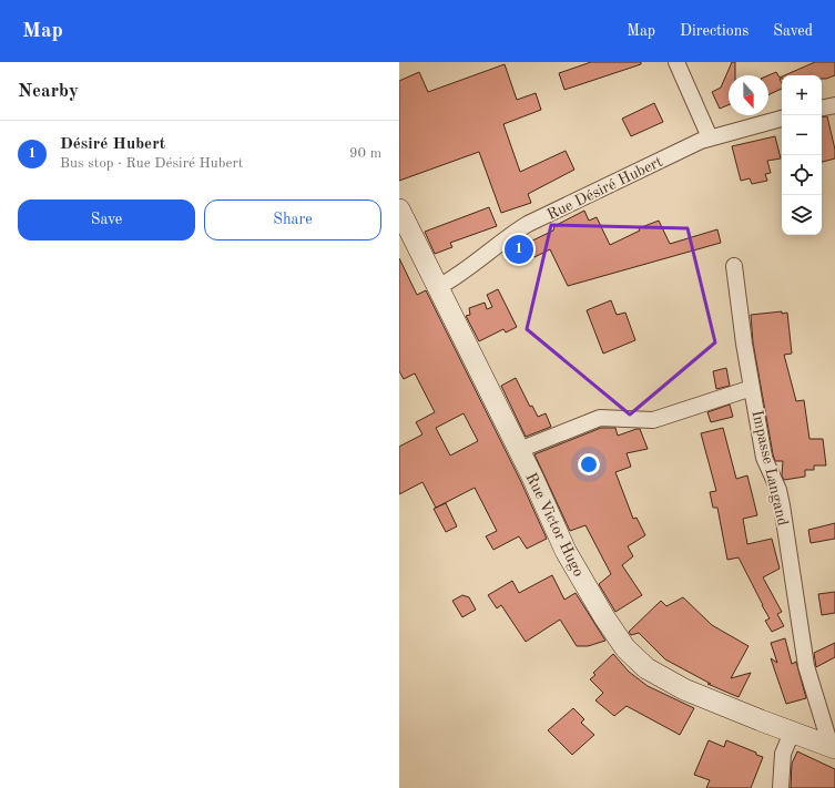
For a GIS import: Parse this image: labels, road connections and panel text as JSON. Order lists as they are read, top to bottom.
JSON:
{
  "streets": {
    "street": ["Rue Désiré Hubert", "Impasse Langand", "Rue Victor Hugo"]
  },
  "crossings": [
    ["Rue Désiré Hubert", "Rue Victor Hugo"],
    ["Impasse Langand", "Rue Victor Hugo"]
  ],
  "north": "bottom",
  "page": {
    "header": "Map",
    "nav": ["Map", "Directions", "Saved"],
    "heading": "Nearby",
    "map_buttons": ["+", "−"],
    "list": [
      {
        "mark": "1",
        "name": "Désiré Hubert",
        "note": "Bus stop · Rue Désiré Hubert",
        "value": "90 m"
      }
    ],
    "buttons": ["Save", "Share"],
    "pins": "1"
  }
}
